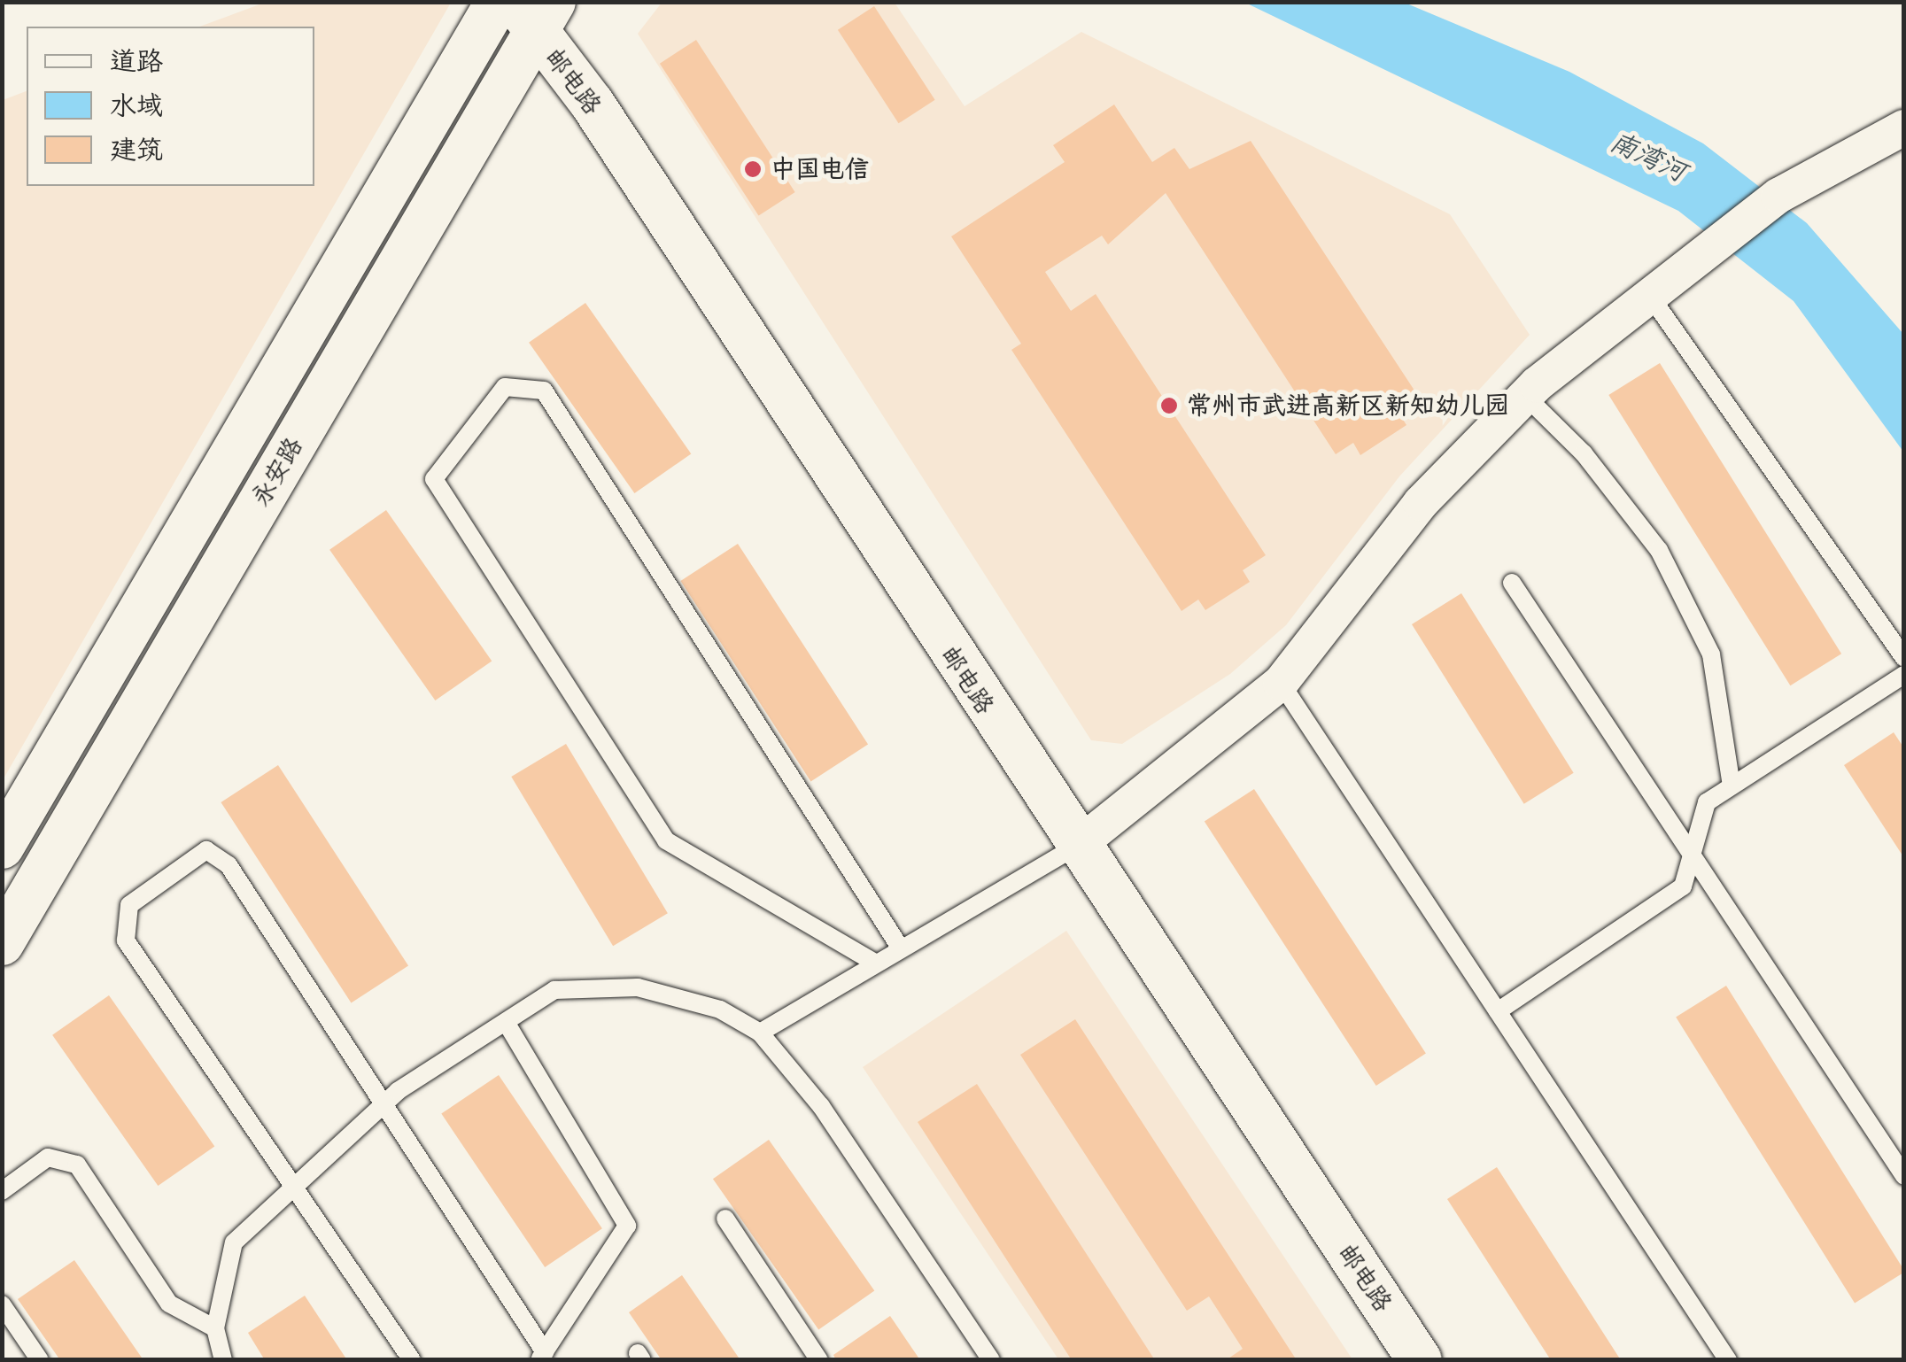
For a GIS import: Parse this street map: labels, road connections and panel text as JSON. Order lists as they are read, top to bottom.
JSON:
{
  "streets": {
    "street": ["邮电路", "永安路"]
  },
  "crossings": [
    ["邮电路", "永安路"]
  ],
  "water": ["南湾河"],
  "places": ["中国电信", "常州市武进高新区新知幼儿园"],
  "legend": ["道路", "水域", "建筑"]
}
